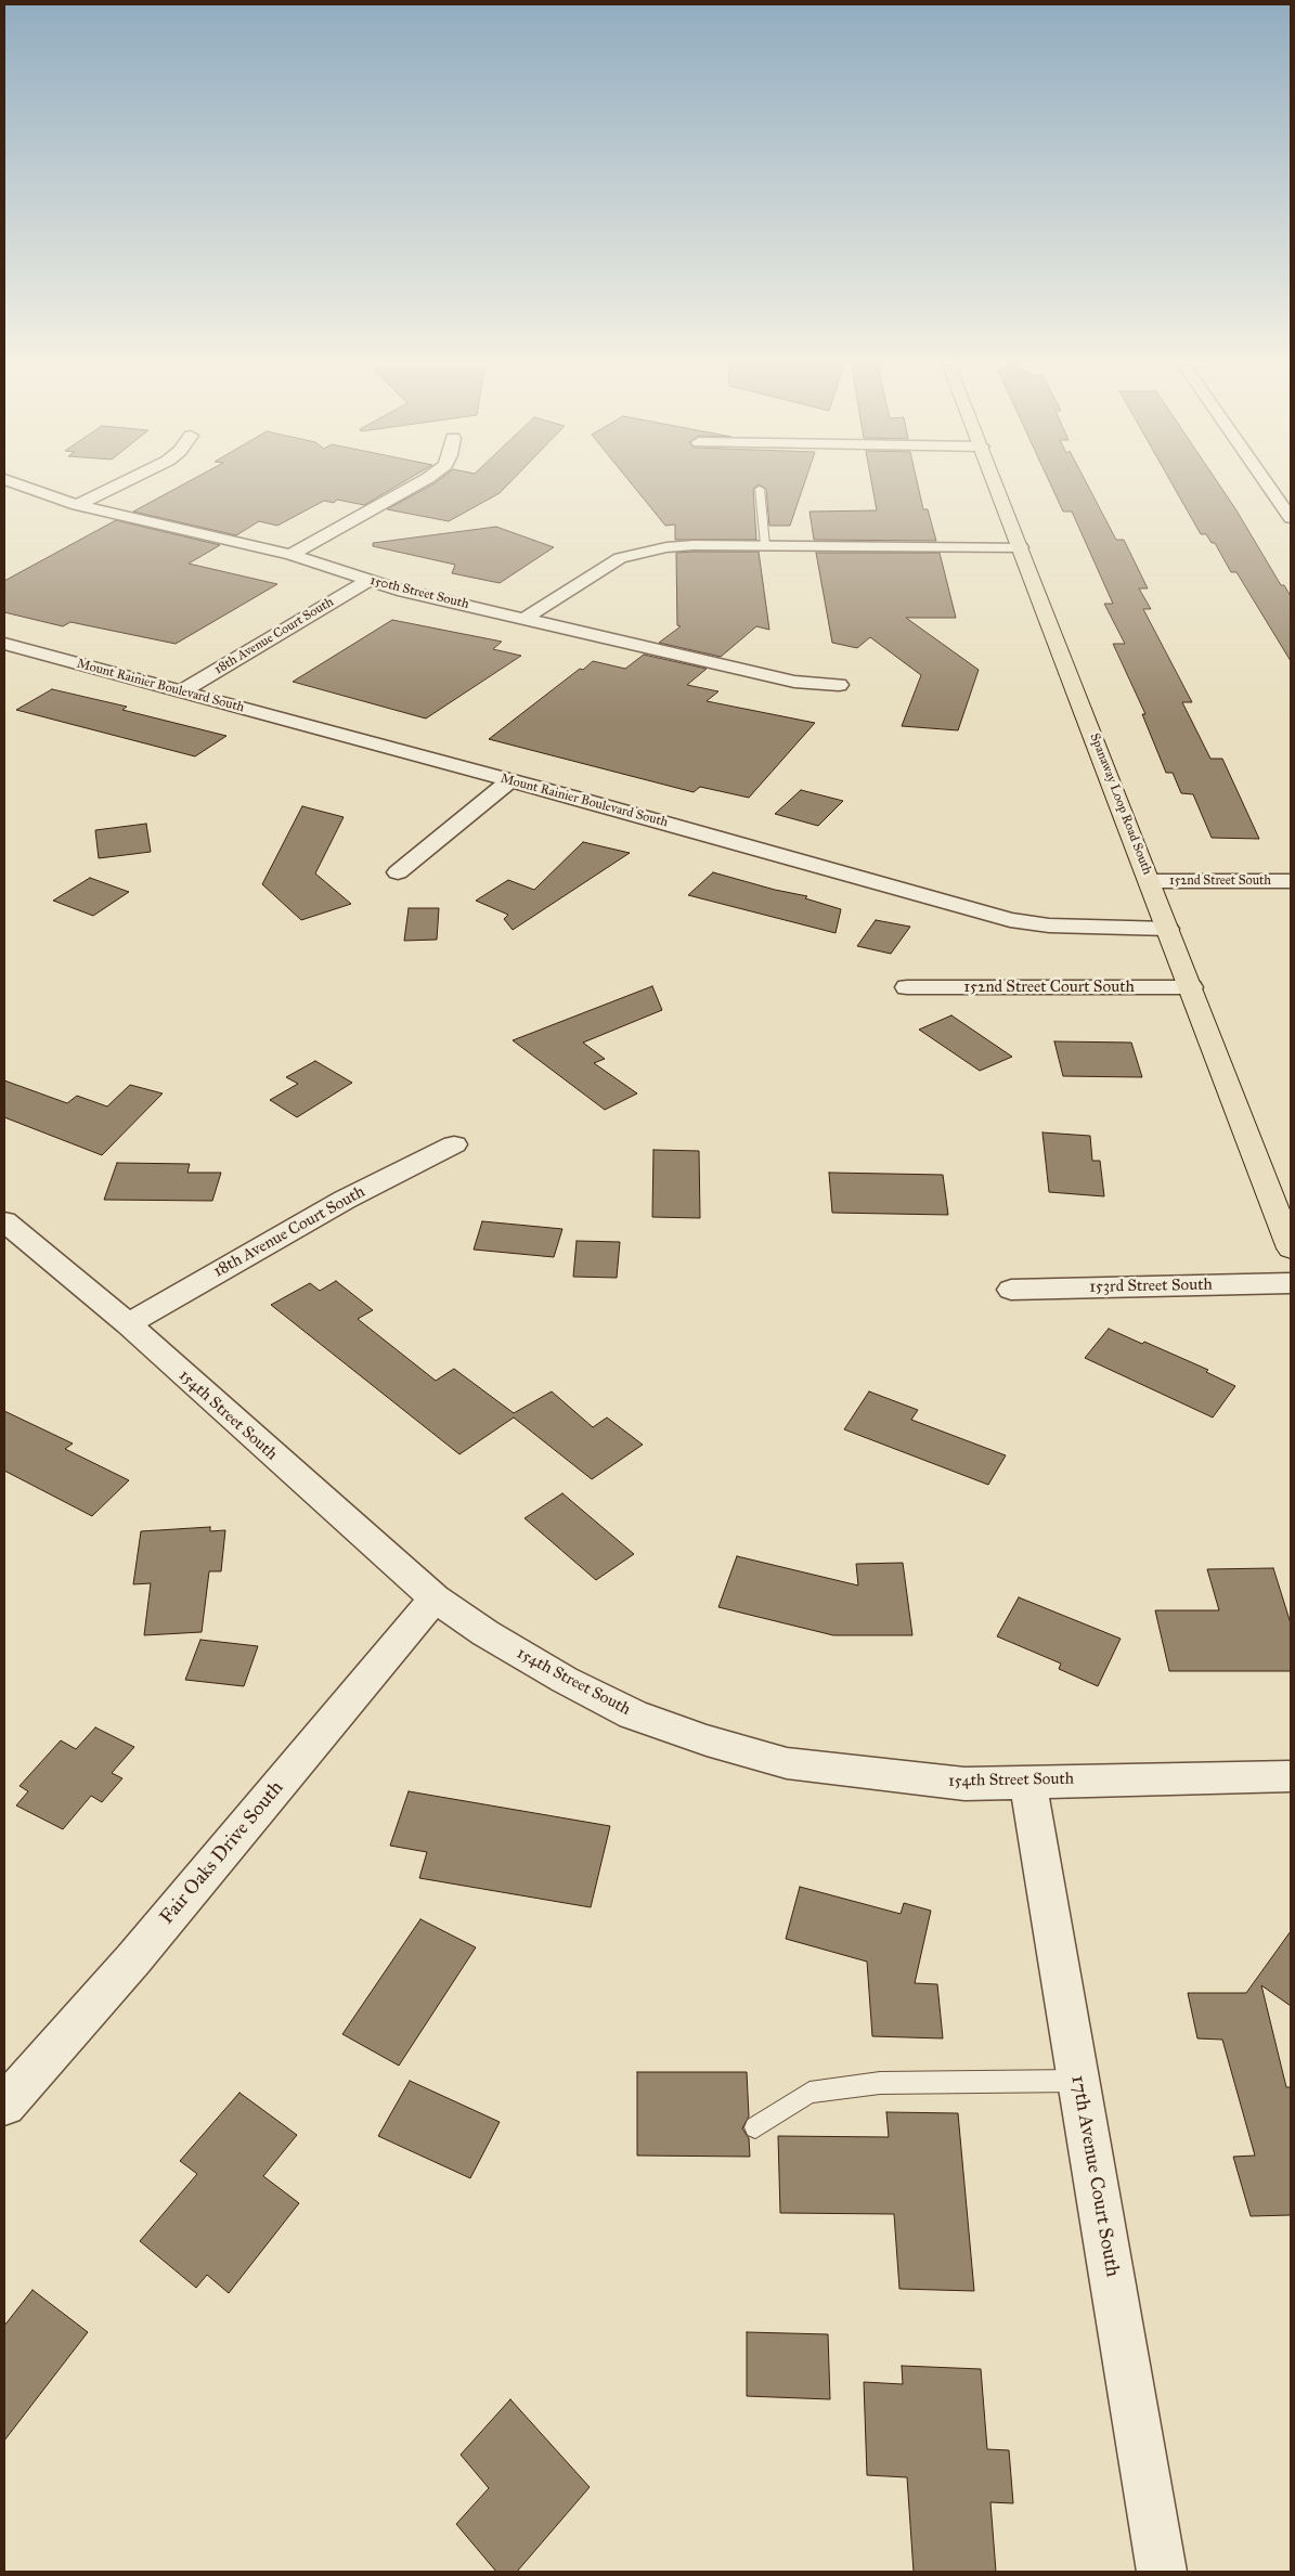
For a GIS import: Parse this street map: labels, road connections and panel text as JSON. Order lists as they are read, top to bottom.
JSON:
{
  "streets": {
    "main road": ["Spanaway Loop Road South"],
    "street": [
      "150th Street South",
      "18th Avenue Court South",
      "Mount Rainier Boulevard South",
      "152nd Street South",
      "152nd Street Court South",
      "153rd Street South",
      "154th Street South",
      "Fair Oaks Drive South",
      "17th Avenue Court South"
    ]
  },
  "crossings": [
    ["150th Street South", "18th Avenue Court South"],
    ["18th Avenue Court South", "Mount Rainier Boulevard South"],
    ["18th Avenue Court South", "154th Street South"],
    ["Mount Rainier Boulevard South", "Spanaway Loop Road South"],
    ["Spanaway Loop Road South", "152nd Street South"],
    ["Spanaway Loop Road South", "152nd Street Court South"],
    ["154th Street South", "Fair Oaks Drive South"],
    ["154th Street South", "17th Avenue Court South"]
  ]
}
